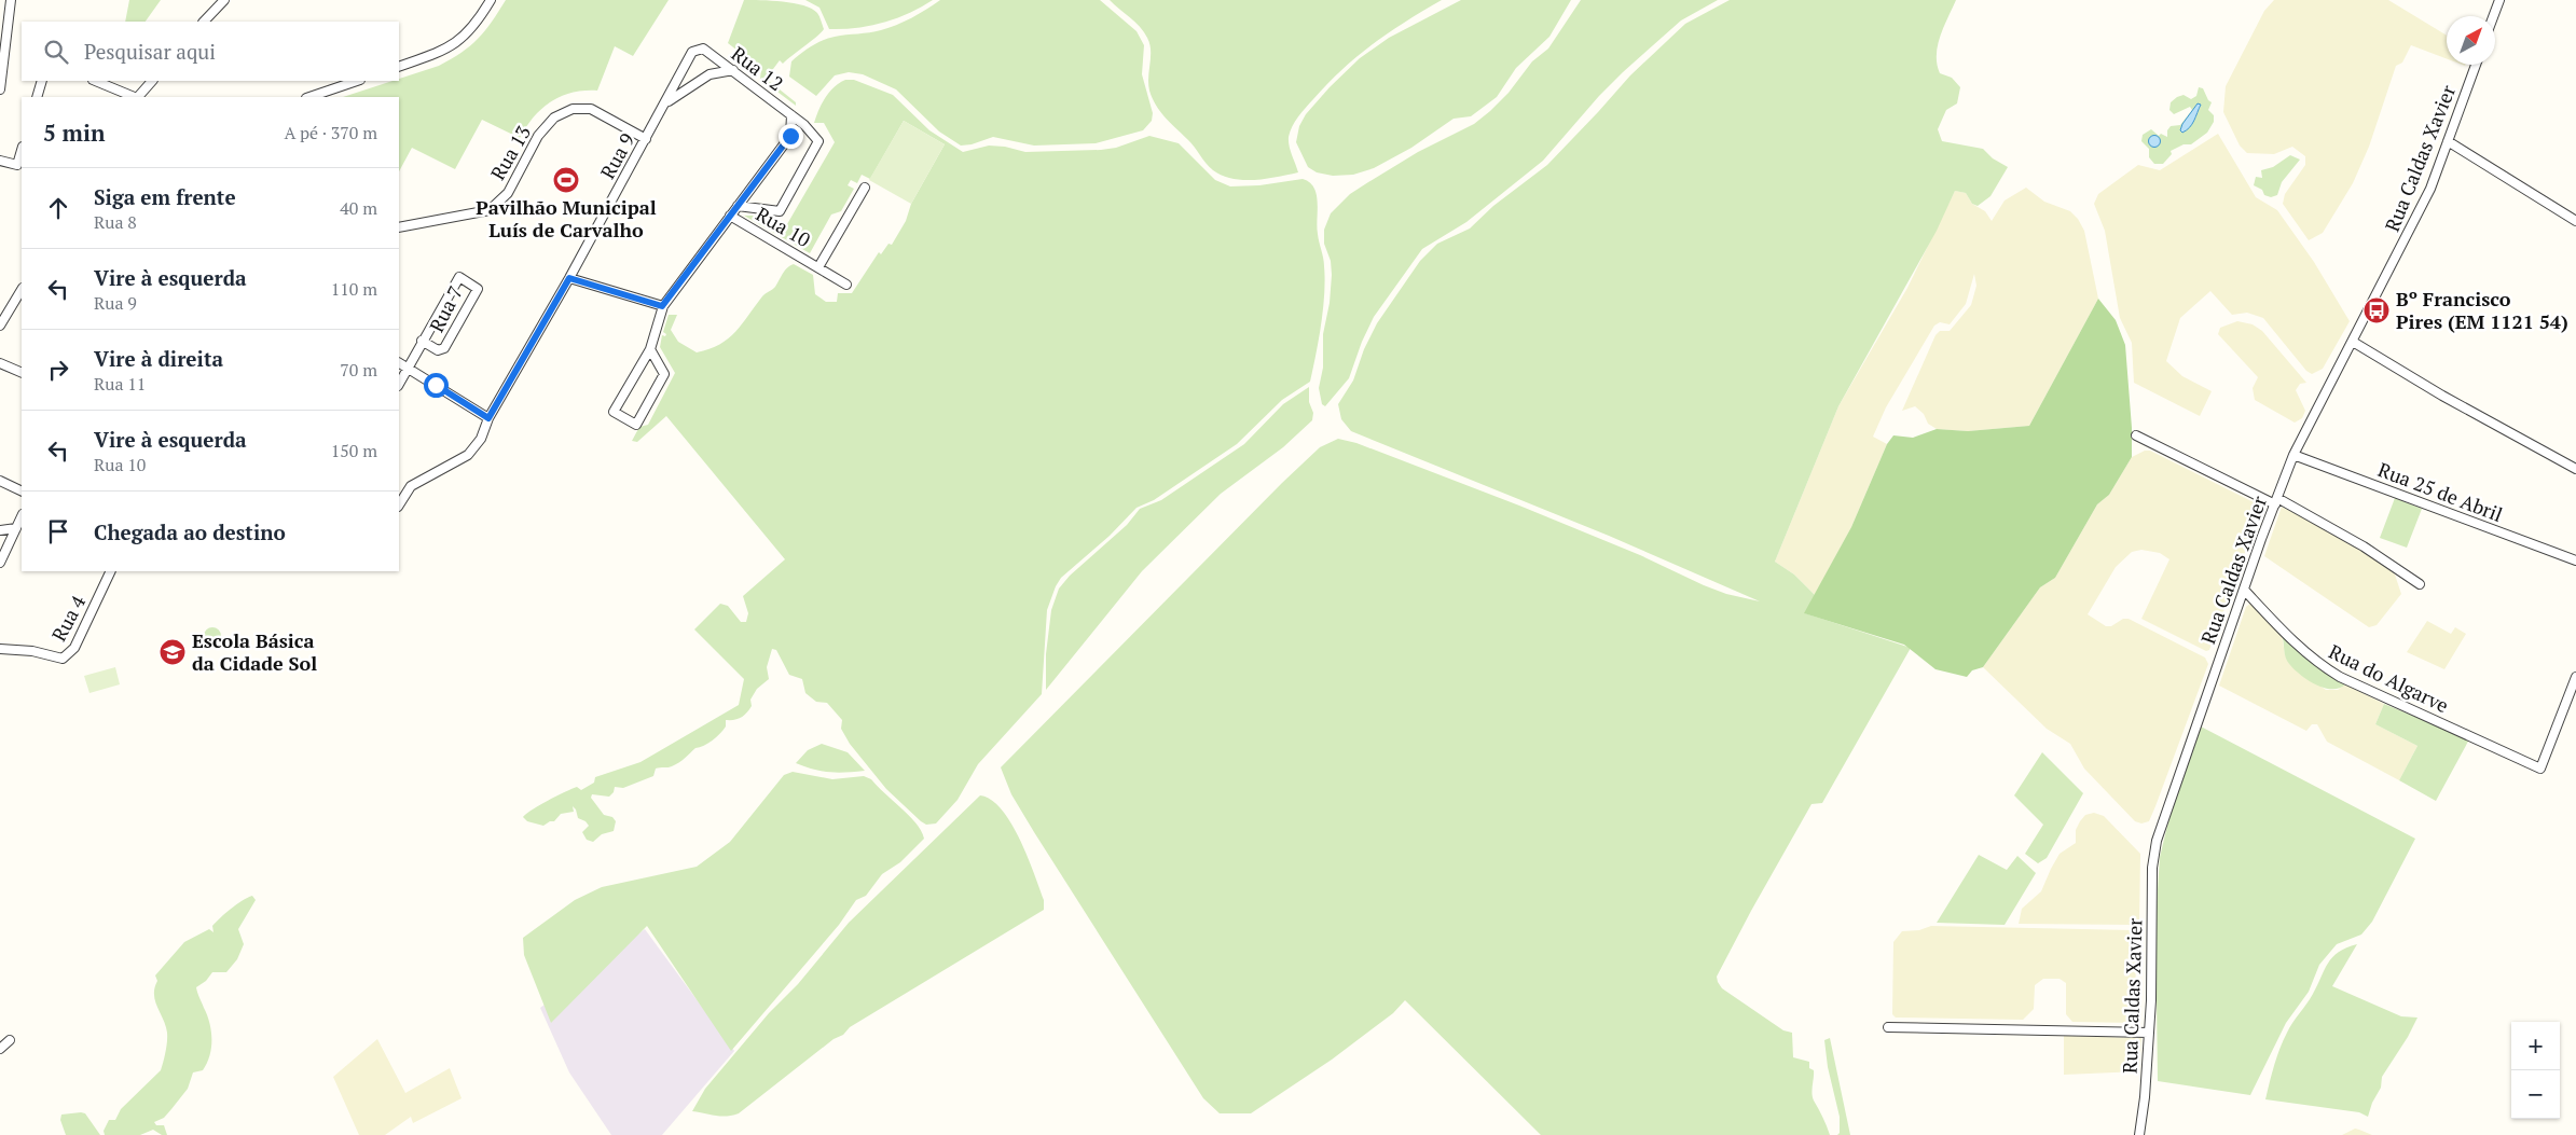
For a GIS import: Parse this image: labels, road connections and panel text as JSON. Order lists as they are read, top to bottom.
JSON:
{
  "streets": {
    "street": [
      "Rua 12",
      "Rua 13",
      "Rua 9",
      "Rua Caldas Xavier",
      "Rua 10",
      "Rua 7",
      "Rua 25 de Abril",
      "Rua 4",
      "Rua do Algarve"
    ]
  },
  "crossings": [
    ["Rua 12", "Rua 9"],
    ["Rua 12", "Rua 10"],
    ["Rua 13", "Rua 9"],
    ["Rua Caldas Xavier", "Rua 25 de Abril"],
    ["Rua Caldas Xavier", "Rua do Algarve"]
  ],
  "places": {
    "sports": ["Pavilhão Municipal Luís de Carvalho"],
    "bus stop": ["Bº Francisco Pires (EM 1121 54)"],
    "school or university": ["Escola Básica da Cidade Sol"]
  },
  "north": "top right",
  "page": {
    "search": "Pesquisar aqui",
    "heading": ["5 min", "A pé · 370 m"],
    "list": [
      ["Siga em frente", "Rua 8", "40 m"],
      ["Vire à esquerda", "Rua 9", "110 m"],
      ["Vire à direita", "Rua 11", "70 m"],
      ["Vire à esquerda", "Rua 10", "150 m"],
      "Chegada ao destino"
    ],
    "map_buttons": ["+", "−"]
  }
}
